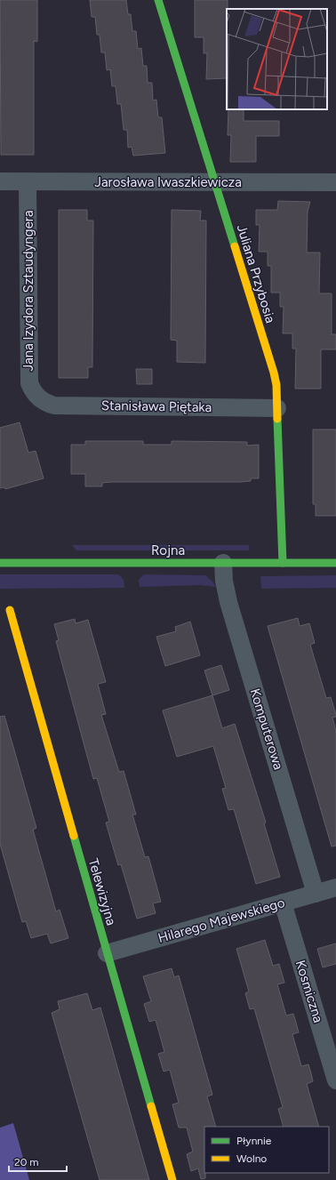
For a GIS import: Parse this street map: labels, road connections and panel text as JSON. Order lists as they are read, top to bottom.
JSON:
{
  "streets": {
    "street": [
      "Jarosława Iwaszkiewicza",
      "Juliana Przybosia",
      "Jana Izydora Sztaudyngera",
      "Stanisława Piętaka",
      "Rojna",
      "Komputerowa",
      "Telewizyjna",
      "Hilarego Majewskiego",
      "Kosmiczna"
    ]
  },
  "crossings": [
    ["Jarosława Iwaszkiewicza", "Juliana Przybosia"],
    ["Jarosława Iwaszkiewicza", "Jana Izydora Sztaudyngera"],
    ["Juliana Przybosia", "Stanisława Piętaka"],
    ["Juliana Przybosia", "Rojna"],
    ["Jana Izydora Sztaudyngera", "Stanisława Piętaka"],
    ["Rojna", "Komputerowa"],
    ["Komputerowa", "Hilarego Majewskiego"],
    ["Telewizyjna", "Hilarego Majewskiego"],
    ["Hilarego Majewskiego", "Kosmiczna"]
  ],
  "legend": ["Płynnie", "Wolno"],
  "scale_bar": "20 m"
}
